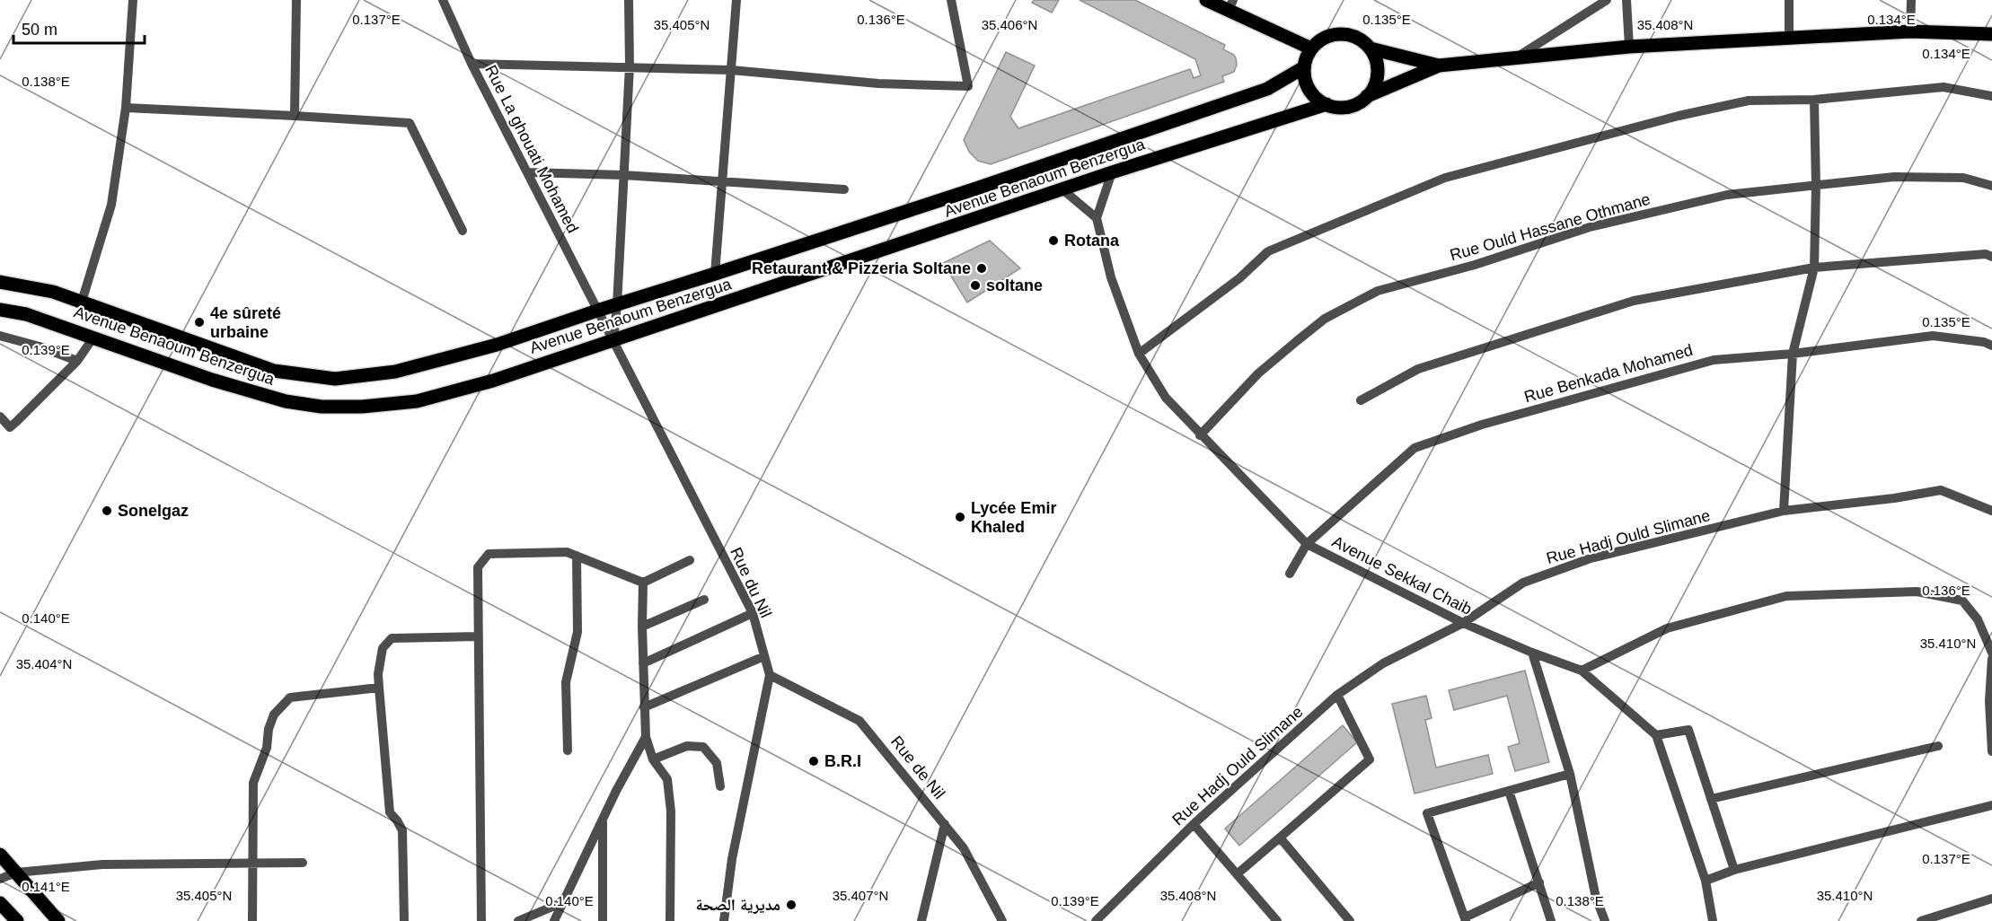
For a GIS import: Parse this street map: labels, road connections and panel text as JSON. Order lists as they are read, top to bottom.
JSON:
{
  "streets": {
    "main road": ["Avenue Benaoum Benzergua"],
    "street": [
      "Rue La ghouati Mohamed",
      "Rue Ould Hassane Othmane",
      "Rue Benkada Mohamed",
      "Rue Hadj Ould Slimane",
      "Avenue Sekkal Chaib",
      "Rue du Nil",
      "Rue de Nil"
    ]
  },
  "crossings": [
    ["Rue La ghouati Mohamed", "Avenue Benaoum Benzergua"],
    ["Rue La ghouati Mohamed", "Rue du Nil"],
    ["Avenue Benaoum Benzergua", "Rue du Nil"],
    ["Rue Ould Hassane Othmane", "Avenue Sekkal Chaib"],
    ["Rue Benkada Mohamed", "Avenue Sekkal Chaib"],
    ["Rue Hadj Ould Slimane", "Avenue Sekkal Chaib"],
    ["Rue du Nil", "Rue de Nil"]
  ],
  "places": [
    "Rotana",
    "Retaurant & Pizzeria Soltane",
    "soltane",
    "4e sûreté urbaine",
    "Sonelgaz",
    "Lycée Emir Khaled",
    "B.R.I",
    "مديرية الصحة"
  ],
  "scale_bar": "50 m",
  "coordinates": [
    "0.137°E",
    "0.136°E",
    "0.135°E",
    "0.134°E",
    "35.405°N",
    "35.406°N",
    "35.408°N",
    "0.138°E",
    "0.139°E",
    "0.140°E",
    "35.410°N",
    "35.404°N",
    "0.141°E",
    "35.407°N"
  ]
}
